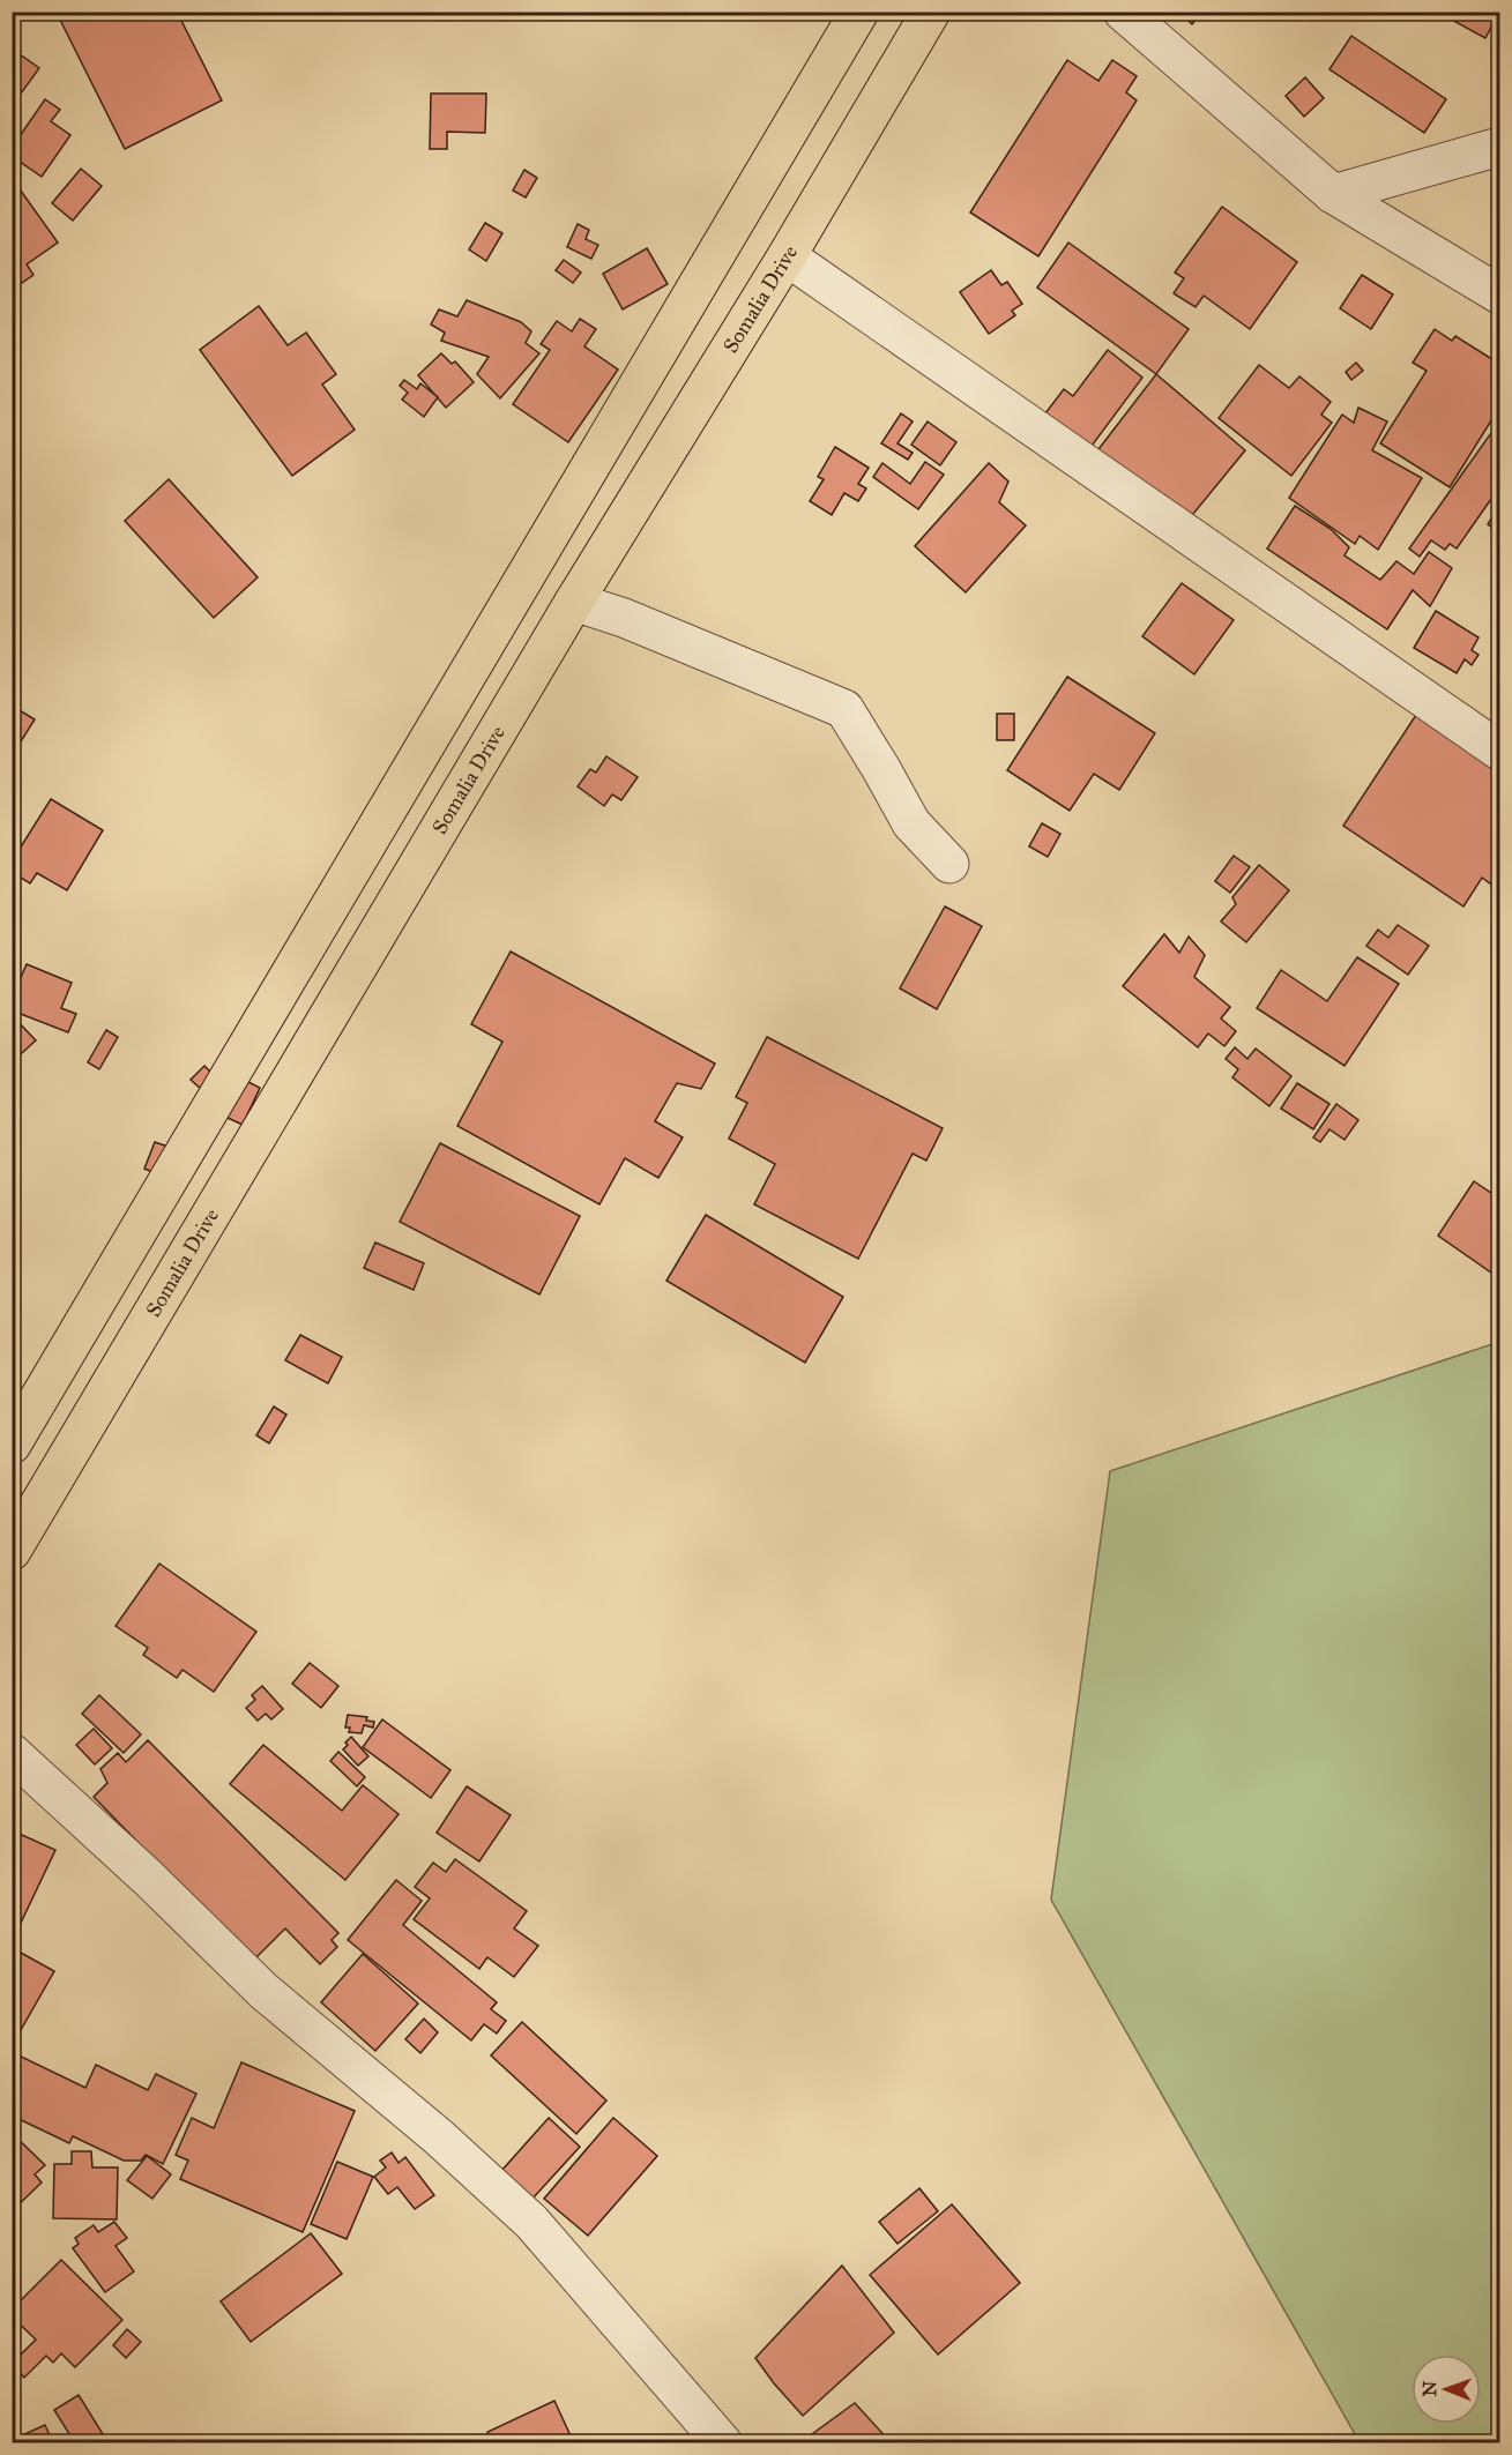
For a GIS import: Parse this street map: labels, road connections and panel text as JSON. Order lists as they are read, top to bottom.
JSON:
{
  "streets": {
    "main road": ["Somalia Drive"]
  },
  "north": "left"
}
